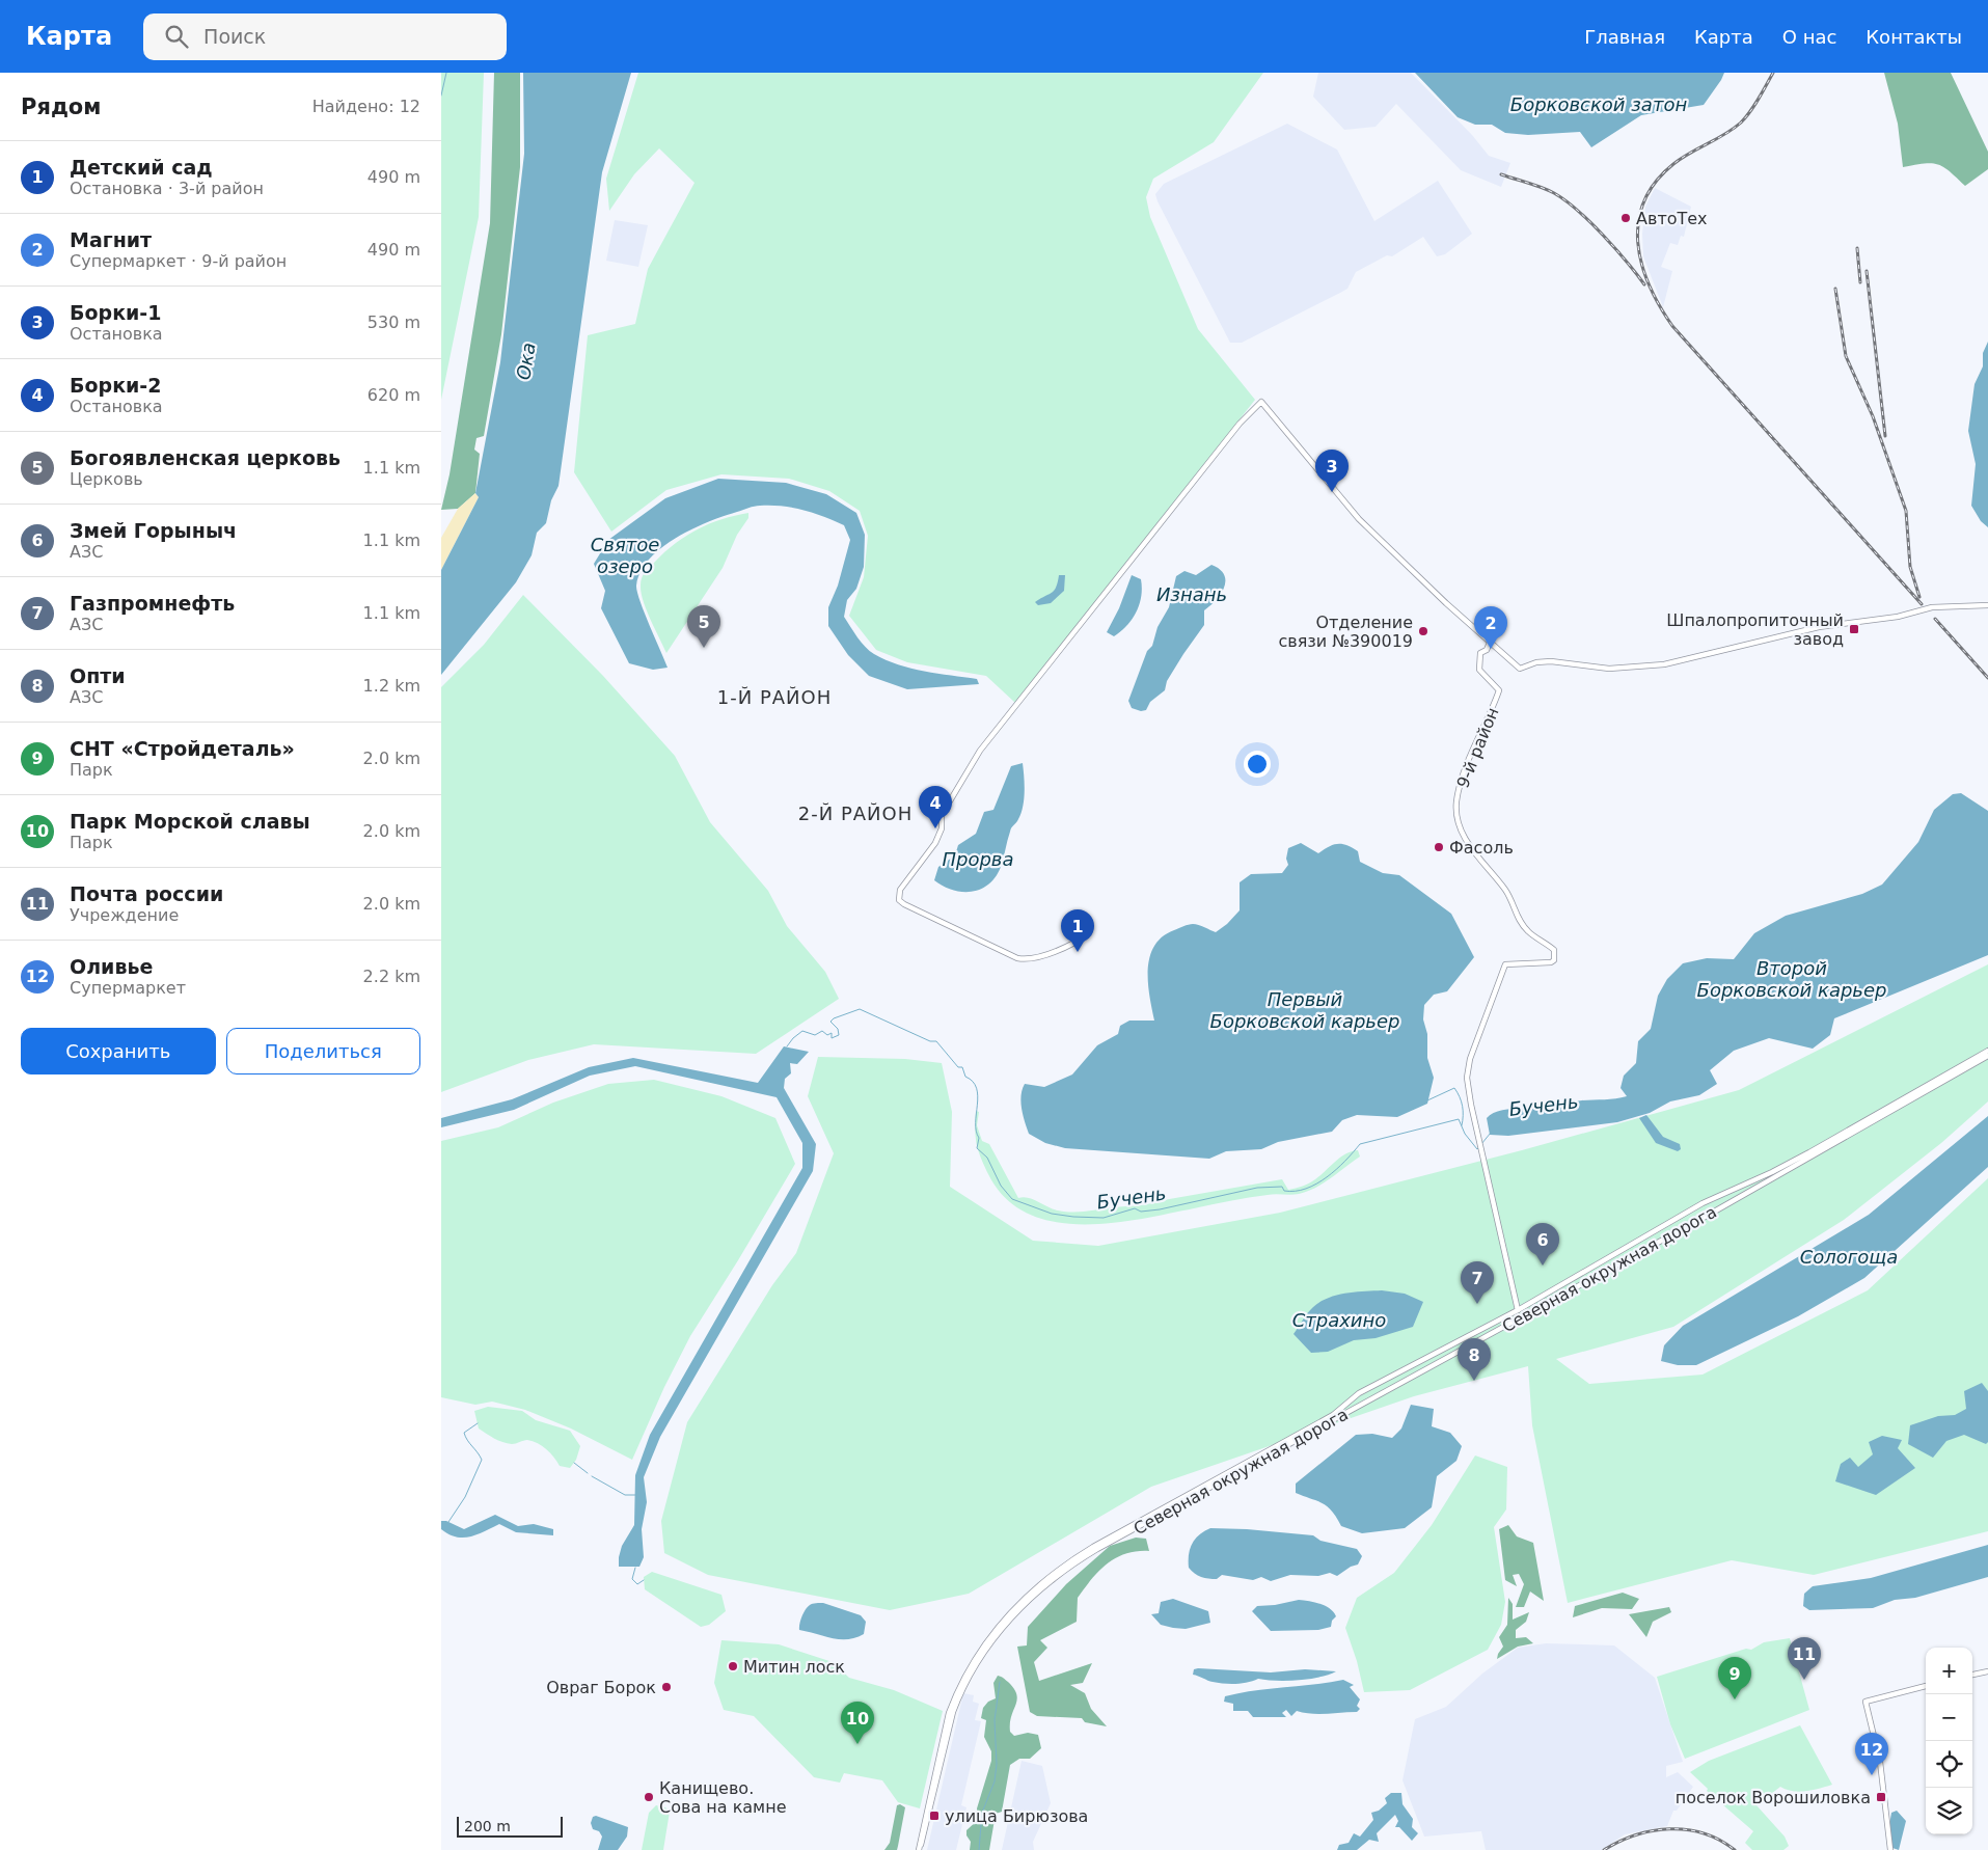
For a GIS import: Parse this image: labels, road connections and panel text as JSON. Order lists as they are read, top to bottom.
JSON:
{
  "streets": {
    "main road": ["9-й район", "Северная окружная дорога"]
  },
  "crossings": [
    ["9-й район", "Северная окружная дорога"]
  ],
  "districts": ["1-Й РАЙОН", "2-Й РАЙОН"],
  "water": [
    "Борковской затон",
    "Ока",
    "Святое озеро",
    "Изнань",
    "Прорва",
    "Второй Борковской карьер",
    "Первый Борковской карьер",
    "Бучень",
    "Сологоща",
    "Страхино"
  ],
  "places": {
    "other": [
      "АвтоТех",
      "Отделение связи №390019",
      "Фасоль",
      "Митин лоск",
      "Овраг Борок",
      "Канищево. Сова на камне"
    ],
    "transit": ["Шпалопропиточный завод", "поселок Ворошиловка", "улица Бирюзова"]
  },
  "scale_bar": "200 m",
  "page": {
    "header": "Карта",
    "search": "Поиск",
    "nav": [
      "Главная",
      "Карта",
      "О нас",
      "Контакты"
    ],
    "heading": ["Рядом", "Найдено: 12"],
    "list": [
      {
        "mark": "1",
        "name": "Детский сад",
        "note": "Остановка · 3-й район",
        "value": "490 m"
      },
      {
        "mark": "2",
        "name": "Магнит",
        "note": "Супермаркет · 9-й район",
        "value": "490 m"
      },
      {
        "mark": "3",
        "name": "Борки-1",
        "note": "Остановка",
        "value": "530 m"
      },
      {
        "mark": "4",
        "name": "Борки-2",
        "note": "Остановка",
        "value": "620 m"
      },
      {
        "mark": "5",
        "name": "Богоявленская церковь",
        "note": "Церковь",
        "value": "1.1 km"
      },
      {
        "mark": "6",
        "name": "Змей Горыныч",
        "note": "АЗС",
        "value": "1.1 km"
      },
      {
        "mark": "7",
        "name": "Газпромнефть",
        "note": "АЗС",
        "value": "1.1 km"
      },
      {
        "mark": "8",
        "name": "Опти",
        "note": "АЗС",
        "value": "1.2 km"
      },
      {
        "mark": "9",
        "name": "СНТ «Стройдеталь»",
        "note": "Парк",
        "value": "2.0 km"
      },
      {
        "mark": "10",
        "name": "Парк Морской славы",
        "note": "Парк",
        "value": "2.0 km"
      },
      {
        "mark": "11",
        "name": "Почта россии",
        "note": "Учреждение",
        "value": "2.0 km"
      },
      {
        "mark": "12",
        "name": "Оливье",
        "note": "Супермаркет",
        "value": "2.2 km"
      }
    ],
    "pins": [
      "3",
      "5",
      "2",
      "4",
      "1",
      "6",
      "7",
      "8",
      "11",
      "9",
      "10",
      "12"
    ],
    "buttons": ["Сохранить", "Поделиться"],
    "map_buttons": ["+", "−"],
    "scale": "200 m"
  }
}
